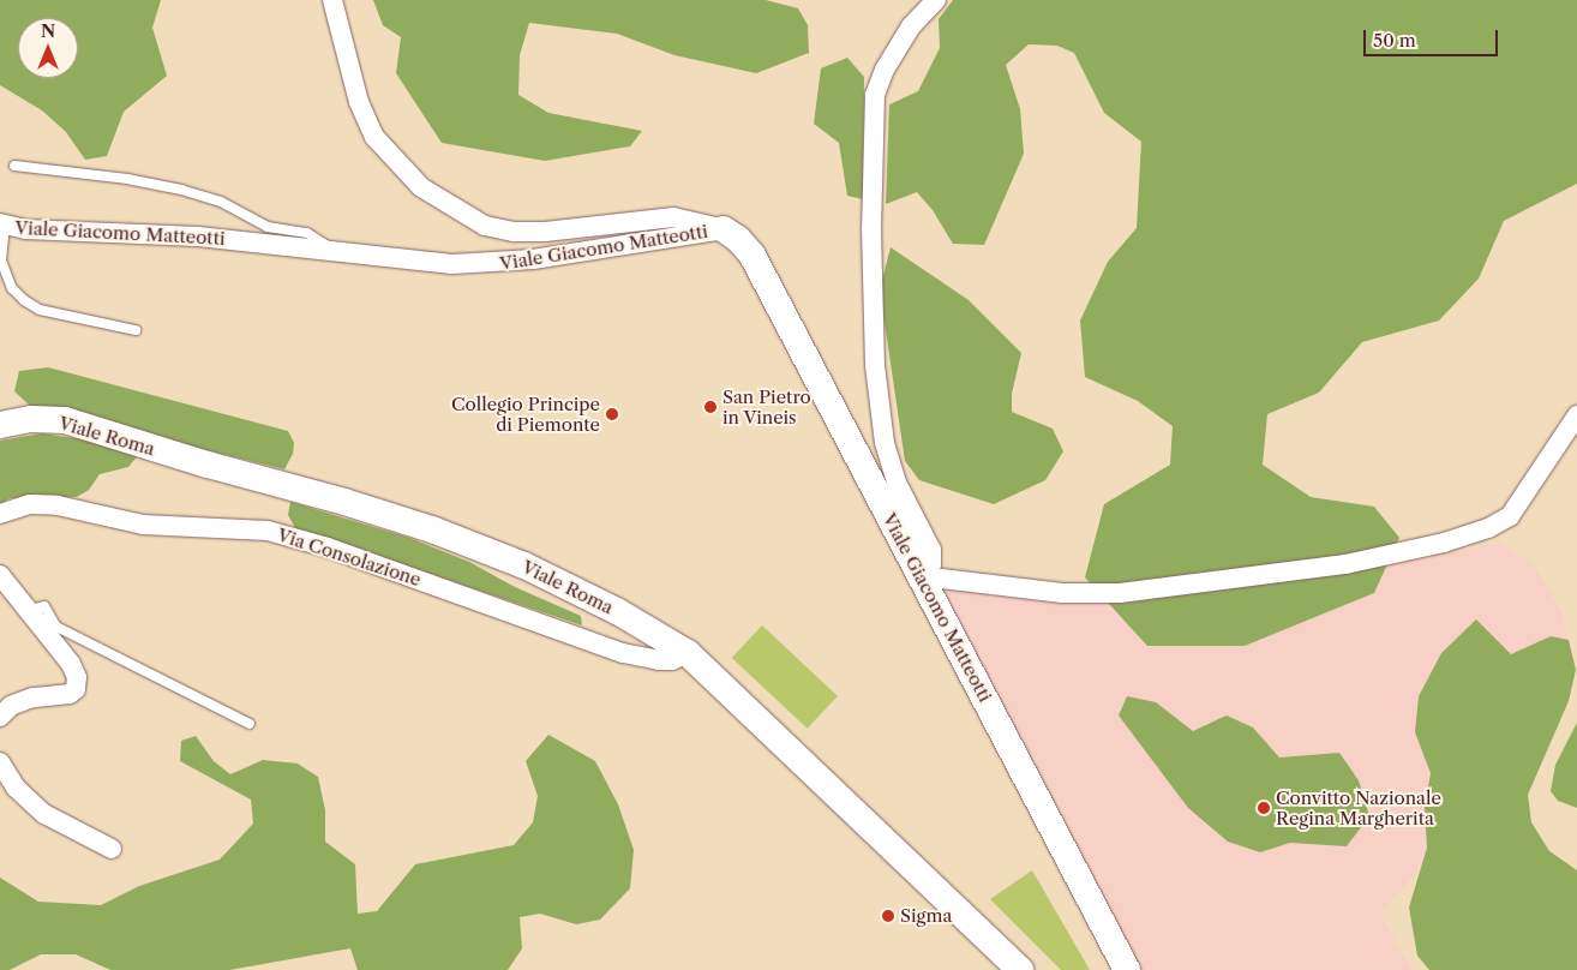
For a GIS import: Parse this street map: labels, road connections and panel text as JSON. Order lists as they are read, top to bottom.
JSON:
{
  "streets": {
    "street": ["Viale Giacomo Matteotti", "Viale Roma", "Via Consolazione"]
  },
  "crossings": [
    ["Viale Roma", "Via Consolazione"]
  ],
  "places": [
    "San Pietro in Vineis",
    "Collegio Principe di Piemonte",
    "Convitto Nazionale Regina Margherita",
    "Sigma"
  ],
  "scale_bar": "50 m",
  "north": "top"
}
